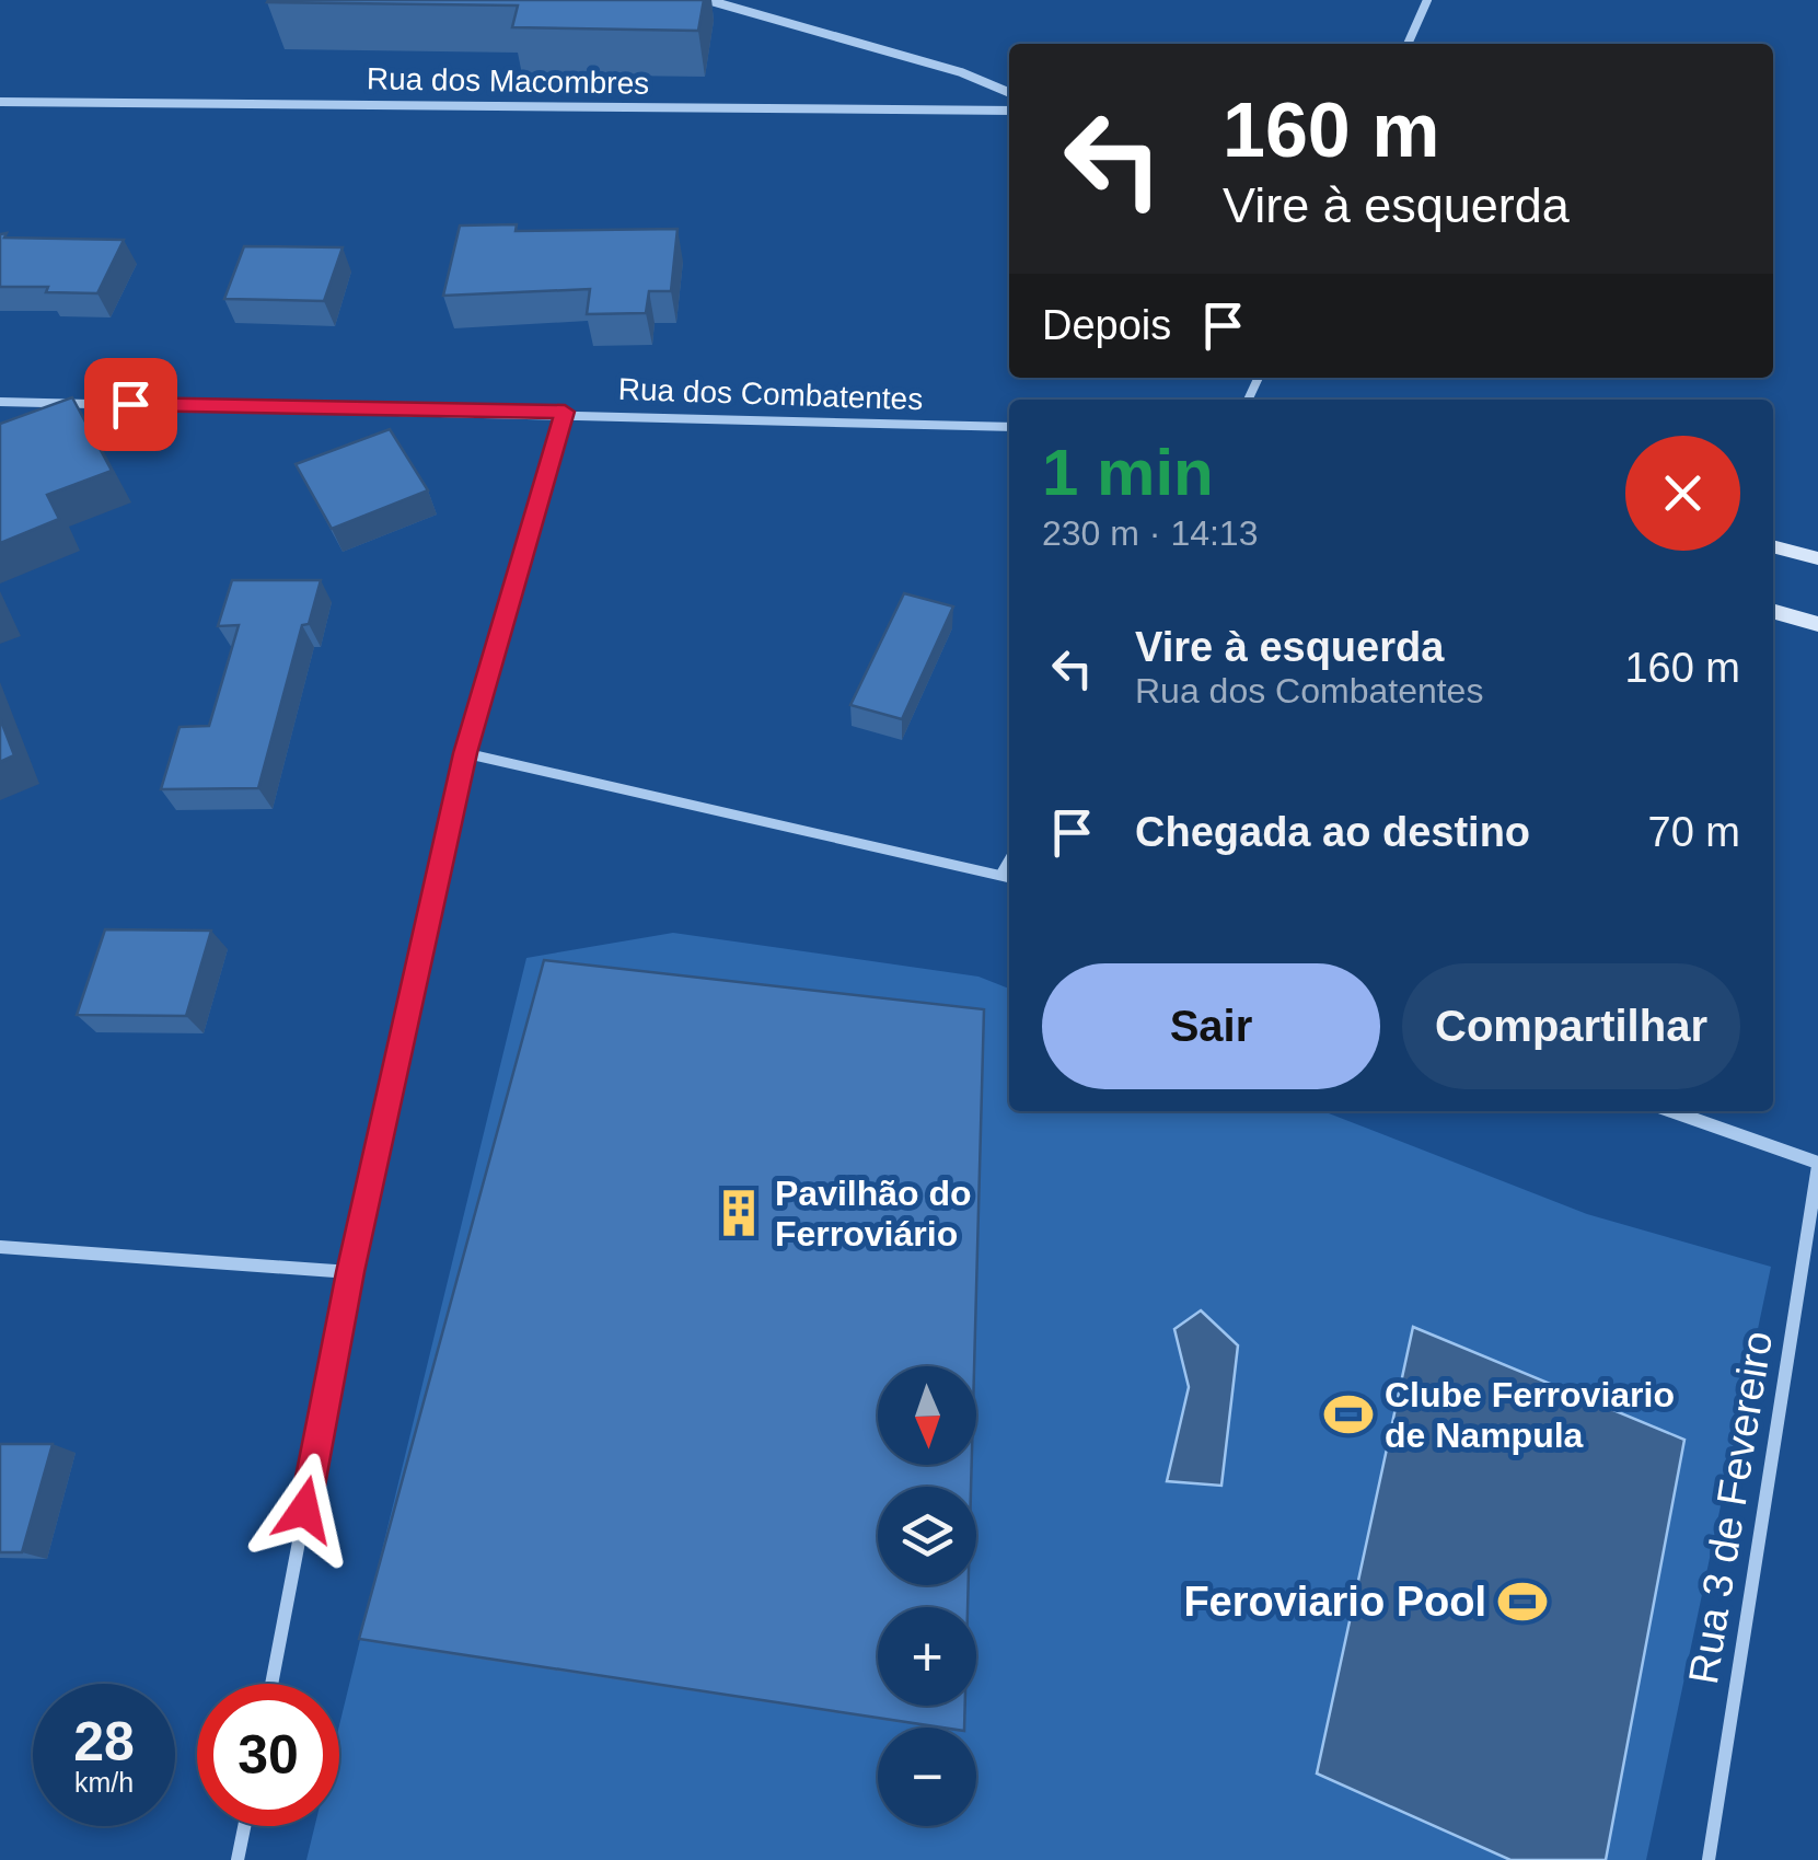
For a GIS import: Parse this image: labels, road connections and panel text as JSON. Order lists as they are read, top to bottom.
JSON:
{
  "streets": {
    "street": ["Rua dos Macombres", "Rua dos Combatentes", "Rua 3 de Fevereiro"]
  },
  "places": {
    "building": ["Pavilhão do Ferroviário"],
    "sports": ["Clube Ferroviario de Nampula", "Feroviario Pool"]
  },
  "north": "bottom",
  "page": {
    "turn": ["160 m", "Vire à esquerda"],
    "then": "Depois",
    "heading": ["1 min", "230 m · 14:13"],
    "list": [
      {
        "name": "Vire à esquerda",
        "note": "Rua dos Combatentes",
        "value": "160 m"
      },
      {
        "name": "Chegada ao destino",
        "value": "70 m"
      }
    ],
    "buttons": ["Sair", "Compartilhar"],
    "map_buttons": ["+", "−"],
    "speed": "28 km/h",
    "limit": "30"
  }
}
